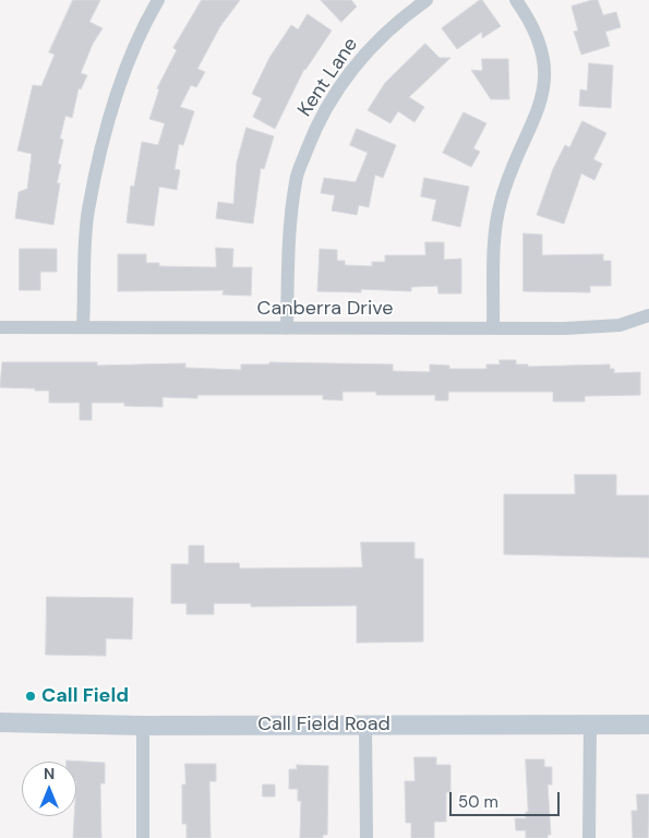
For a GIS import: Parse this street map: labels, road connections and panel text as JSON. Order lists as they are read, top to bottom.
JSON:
{
  "streets": {
    "main road": ["Call Field Road"],
    "street": ["Kent Lane", "Canberra Drive"]
  },
  "crossings": [
    ["Kent Lane", "Canberra Drive"]
  ],
  "places": ["Call Field"],
  "scale_bar": "50 m",
  "north": "top"
}
